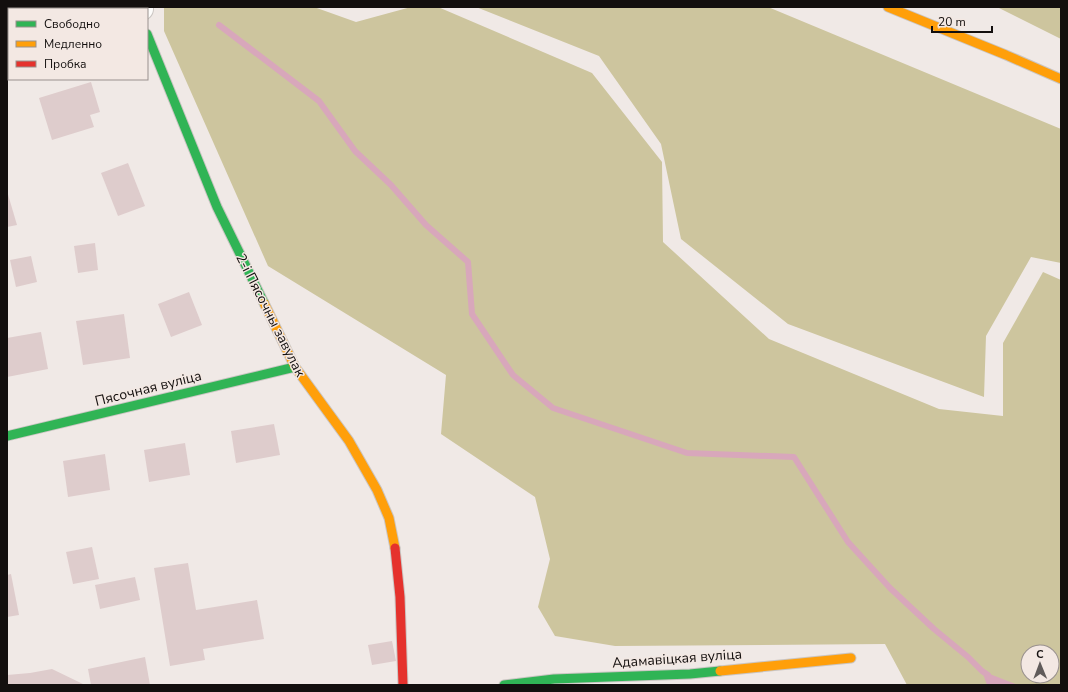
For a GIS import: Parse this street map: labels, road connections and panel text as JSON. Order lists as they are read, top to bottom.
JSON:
{
  "streets": {
    "street": ["2-і Пясочны завулак", "Пясочная вуліца", "Адамавіцкая вуліца"]
  },
  "crossings": [
    ["2-і Пясочны завулак", "Пясочная вуліца"]
  ],
  "legend": ["Свободно", "Медленно", "Пробка"],
  "scale_bar": "20 m",
  "north": "top"
}
